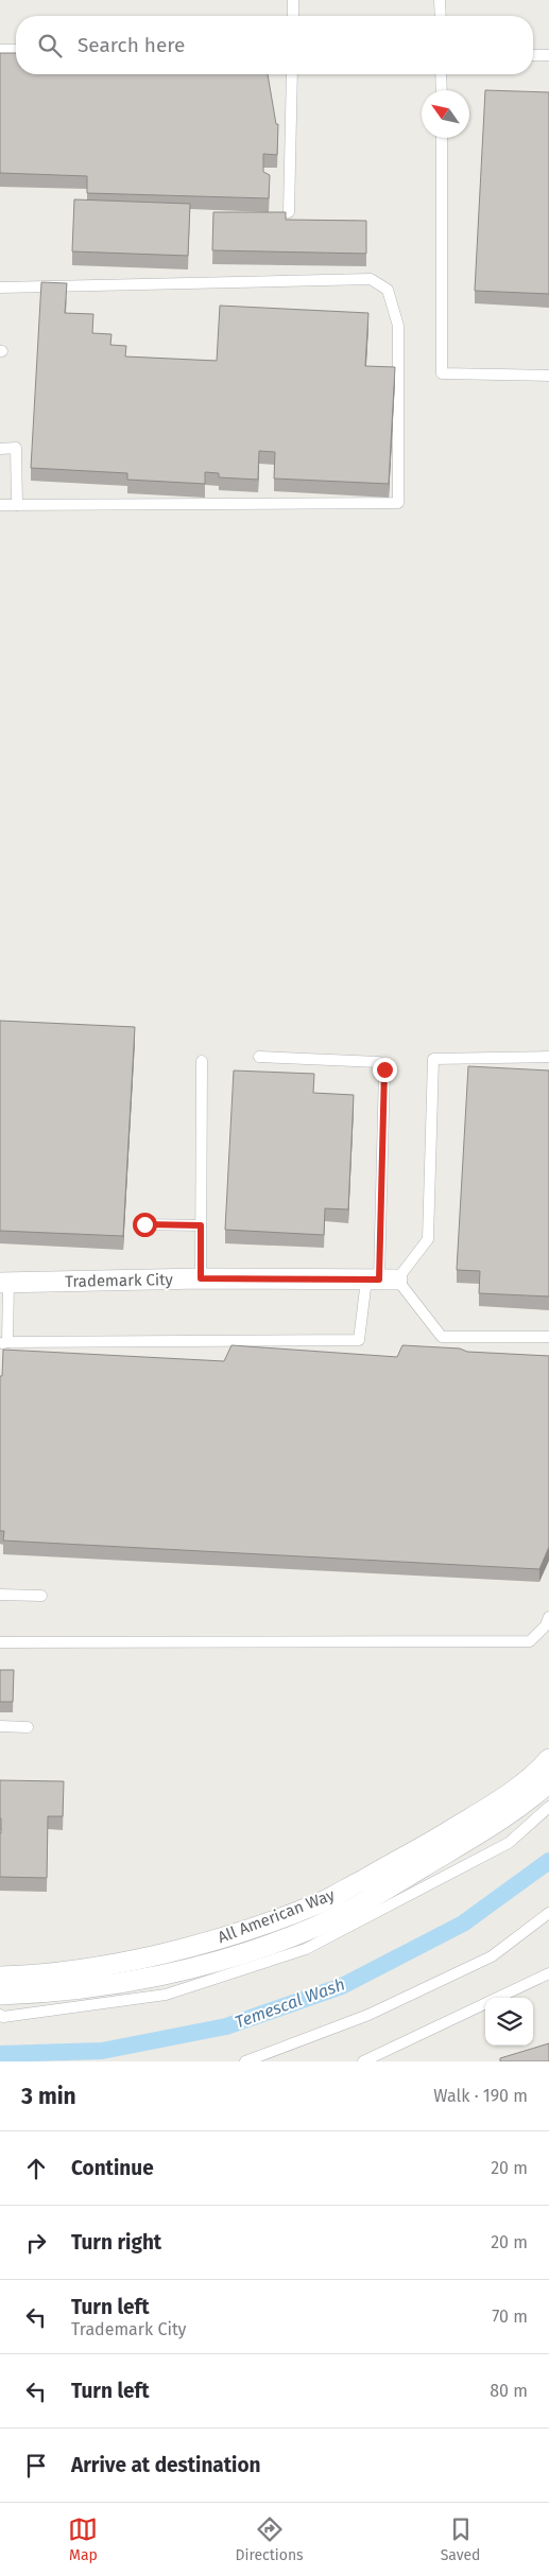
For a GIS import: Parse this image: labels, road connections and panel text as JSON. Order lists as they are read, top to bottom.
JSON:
{
  "streets": {
    "street": ["Trademark City", "All American Way"]
  },
  "water": ["Temescal Wash"],
  "north": "top left",
  "page": {
    "search": "Search here",
    "heading": ["3 min", "Walk · 190 m"],
    "list": [
      ["Continue", "20 m"],
      ["Turn right", "20 m"],
      ["Turn left", "Trademark City", "70 m"],
      ["Turn left", "80 m"],
      "Arrive at destination"
    ],
    "nav": ["Map", "Directions", "Saved"]
  }
}
